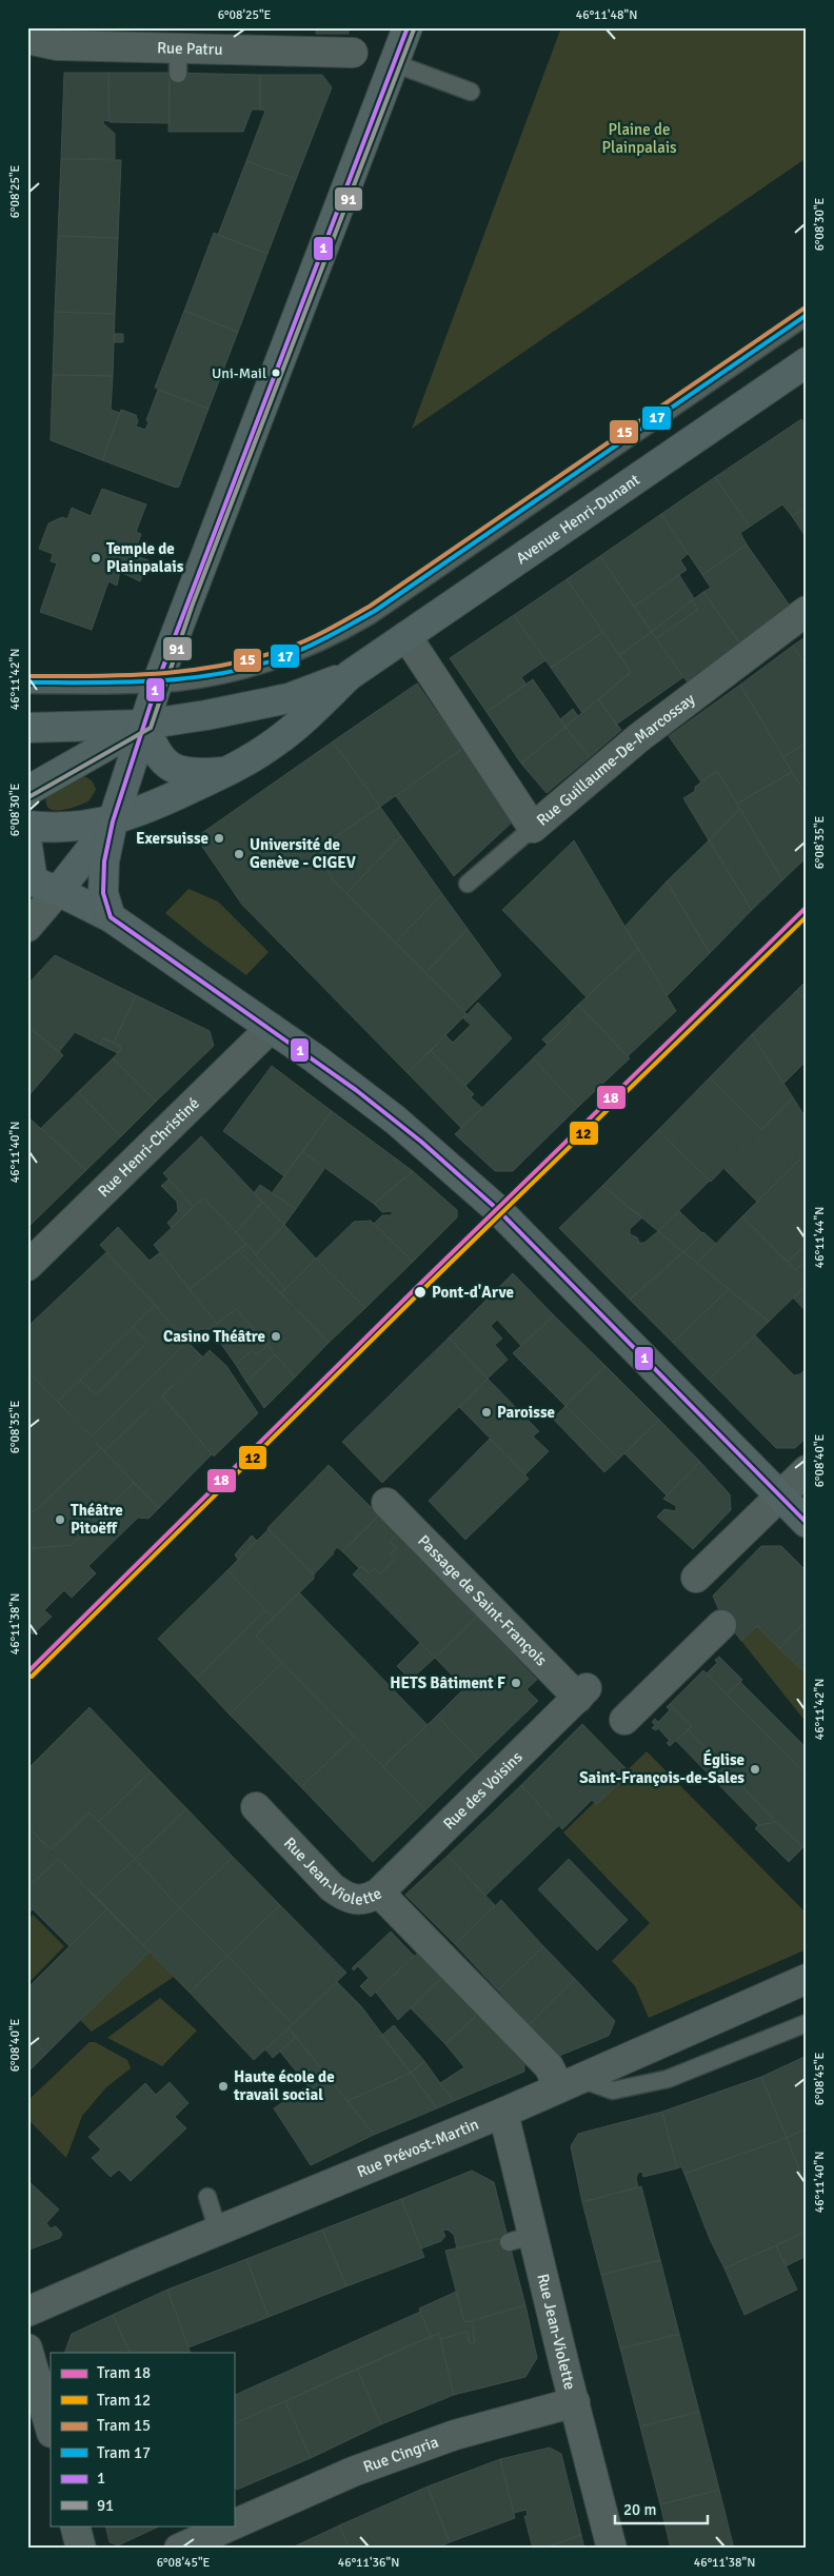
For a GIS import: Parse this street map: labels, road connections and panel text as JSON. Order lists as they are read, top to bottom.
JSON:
{
  "streets": {
    "main road": ["Avenue Henri-Dunant"],
    "street": [
      "Rue Patru",
      "Rue Guillaume-De-Marcossay",
      "Rue Henri-Christiné",
      "Passage de Saint-François",
      "Rue des Voisins",
      "Rue Jean-Violette",
      "Rue Prévost-Martin",
      "Rue Cingria"
    ]
  },
  "crossings": [
    ["Avenue Henri-Dunant", "Rue Guillaume-De-Marcossay"],
    ["Passage de Saint-François", "Rue des Voisins"],
    ["Rue des Voisins", "Rue Jean-Violette"],
    ["Rue Jean-Violette", "Rue Prévost-Martin"],
    ["Rue Jean-Violette", "Rue Cingria"]
  ],
  "parks": ["Plaine de Plainpalais"],
  "places": [
    "Uni-Mail",
    "Temple de Plainpalais",
    "Exersuisse",
    "Université de Genève - CIGEV",
    "Pont-d'Arve",
    "Casino Théâtre",
    "Paroisse",
    "Théâtre Pitoëff",
    "HETS Bâtiment F",
    "Église Saint-François-de-Sales",
    "Haute école de travail social"
  ],
  "lines": [
    "transit line 1",
    "transit line 91",
    "tram line 15",
    "tram line 17",
    "tram line 18",
    "tram line 12"
  ],
  "legend": [
    "Tram 18",
    "Tram 12",
    "Tram 15",
    "Tram 17",
    "1",
    "91"
  ],
  "scale_bar": "20 m",
  "coordinates": [
    "6°08'25\"E",
    "46°11'48\"N",
    "6°08'30\"E",
    "46°11'42\"N",
    "6°08'35\"E",
    "46°11'40\"N",
    "46°11'44\"N",
    "6°08'40\"E",
    "46°11'38\"N",
    "6°08'45\"E",
    "46°11'36\"N"
  ]
}
